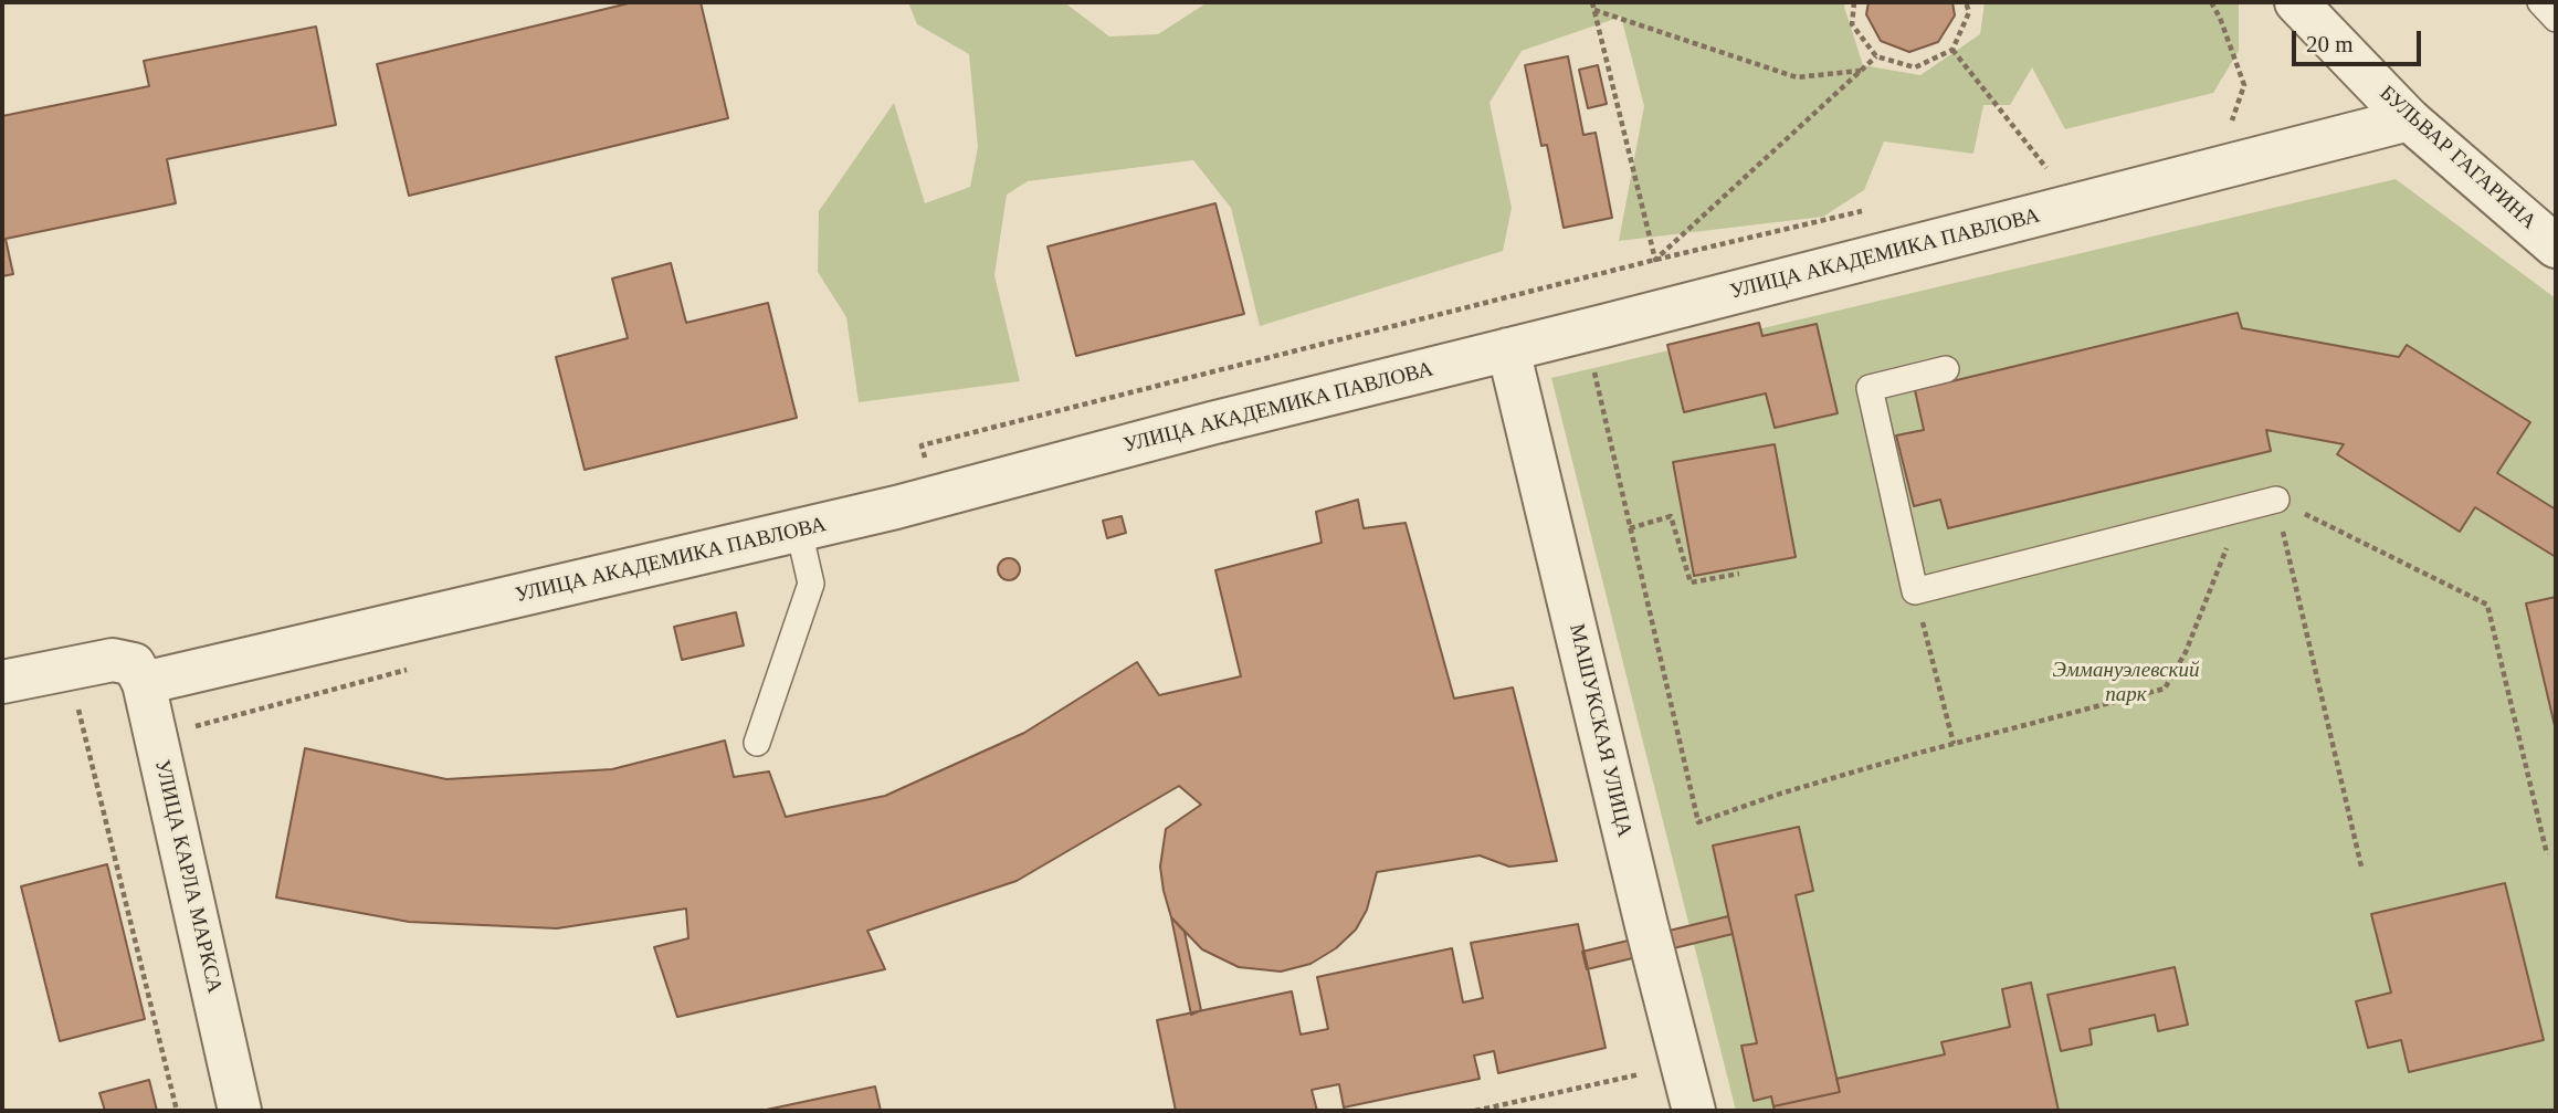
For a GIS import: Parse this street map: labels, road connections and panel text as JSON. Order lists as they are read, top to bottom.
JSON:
{
  "streets": {
    "street": [
      "БУЛЬВАР ГАГАРИНА",
      "УЛИЦА АКАДЕМИКА ПАВЛОВА",
      "МАШУКСКАЯ УЛИЦА",
      "УЛИЦА КАРЛА МАРКСА"
    ]
  },
  "crossings": [
    ["БУЛЬВАР ГАГАРИНА", "УЛИЦА АКАДЕМИКА ПАВЛОВА"],
    ["УЛИЦА АКАДЕМИКА ПАВЛОВА", "МАШУКСКАЯ УЛИЦА"],
    ["УЛИЦА АКАДЕМИКА ПАВЛОВА", "УЛИЦА КАРЛА МАРКСА"]
  ],
  "parks": ["Эммануэлевский парк"],
  "scale_bar": "20 m"
}
